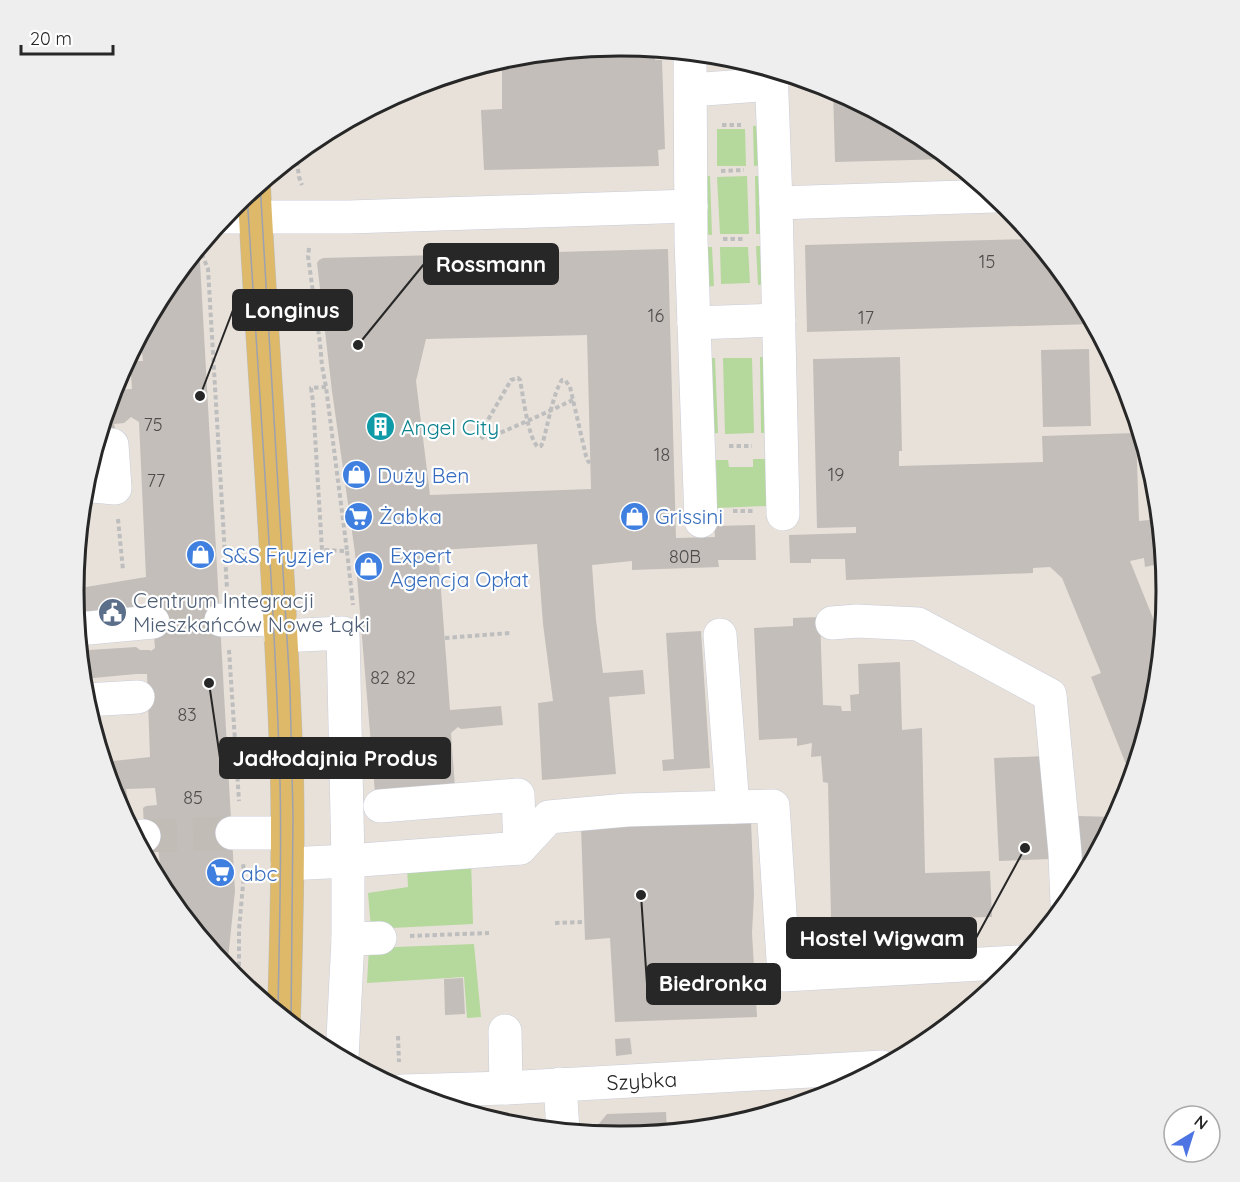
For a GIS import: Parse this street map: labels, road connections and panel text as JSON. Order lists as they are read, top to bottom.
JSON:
{
  "streets": {
    "street": ["Szybka"]
  },
  "places": {
    "other": [
      "Rossmann",
      "Longinus",
      "Jadłodajnia Produs",
      "Hostel Wigwam",
      "Biedronka"
    ],
    "building": ["Angel City"],
    "shop": [
      "Duży Ben",
      "Grissini",
      "S&S Fryzjer",
      "Expert Agencja Opłat"
    ],
    "supermarket": ["Żabka", "abc"],
    "public building": ["Centrum Integracji Mieszkańców Nowe Łąki"]
  },
  "house_numbers": [
    "15",
    "16",
    "17",
    "75",
    "18",
    "19",
    "77",
    "80B",
    "82",
    "82",
    "83",
    "85"
  ],
  "scale_bar": "20 m",
  "north": "top right"
}
